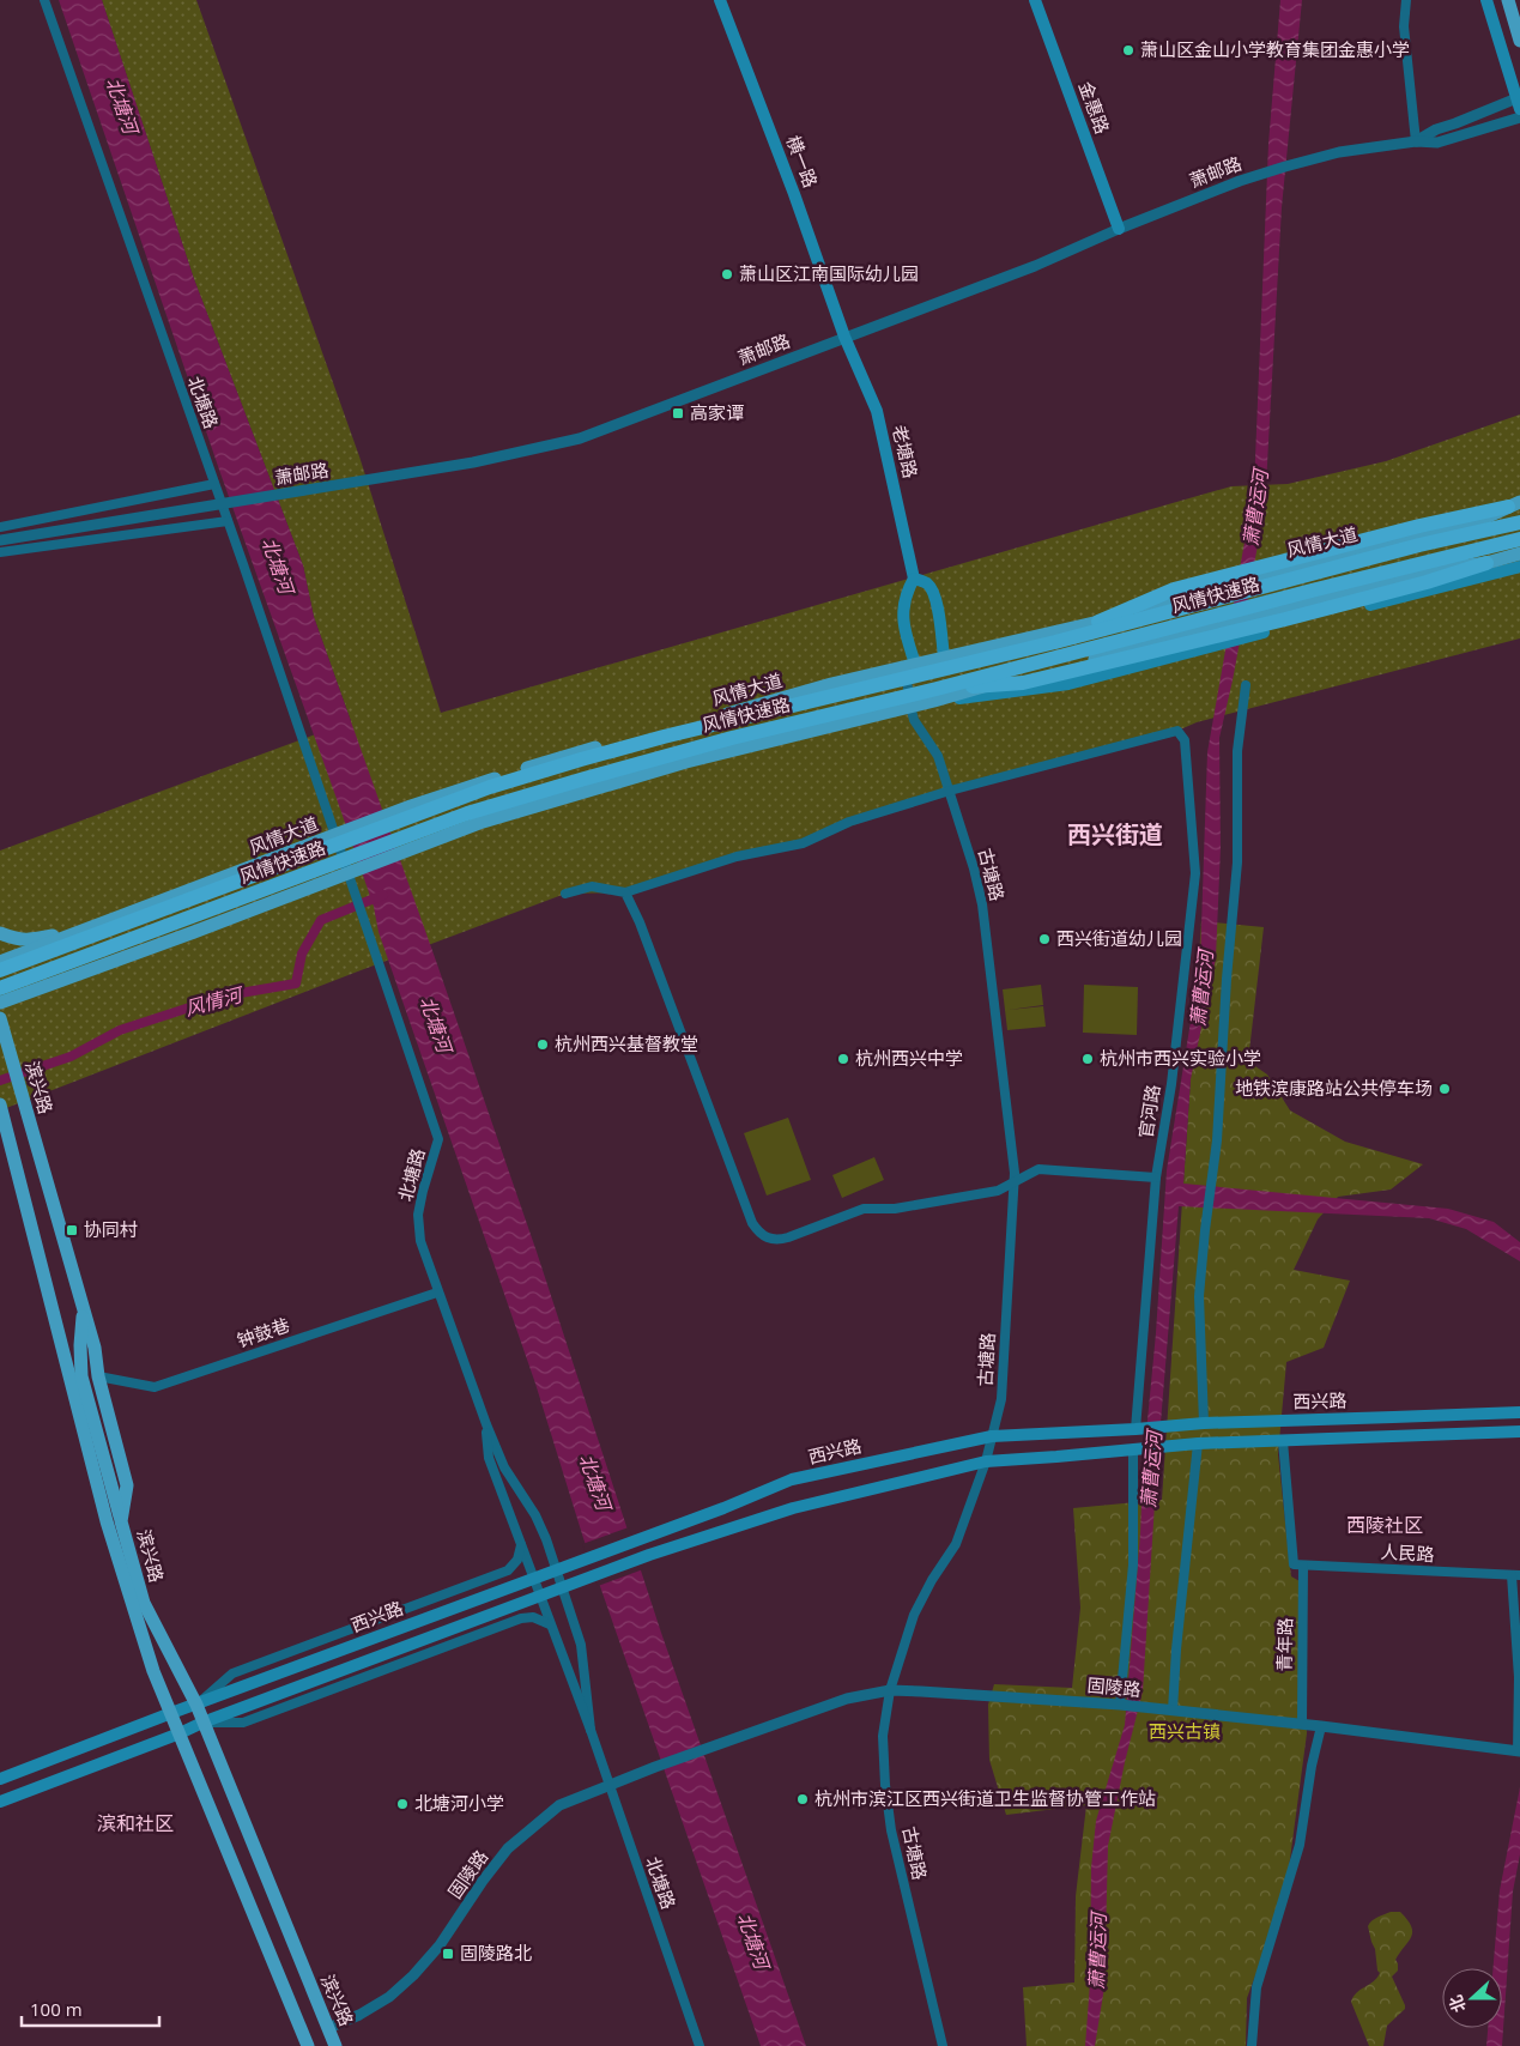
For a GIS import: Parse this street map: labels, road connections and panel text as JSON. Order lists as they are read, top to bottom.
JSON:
{
  "streets": {
    "highway": ["风情快速路"],
    "main road": [
      "金惠路",
      "横一路",
      "老塘路",
      "风情大道",
      "滨兴路",
      "西兴路"
    ],
    "street": [
      "萧邮路",
      "北塘路",
      "古塘路",
      "官河路",
      "钟鼓巷",
      "人民路",
      "青年路",
      "固陵路"
    ]
  },
  "crossings": [
    ["金惠路", "萧邮路"],
    ["横一路", "萧邮路"],
    ["横一路", "老塘路"],
    ["萧邮路", "北塘路"],
    ["萧邮路", "老塘路"],
    ["北塘路", "钟鼓巷"],
    ["北塘路", "西兴路"],
    ["北塘路", "固陵路"],
    ["风情大道", "古塘路"],
    ["古塘路", "官河路"],
    ["古塘路", "西兴路"],
    ["古塘路", "固陵路"],
    ["滨兴路", "钟鼓巷"],
    ["滨兴路", "西兴路"],
    ["滨兴路", "固陵路"],
    ["官河路", "西兴路"],
    ["西兴路", "青年路"],
    ["人民路", "青年路"],
    ["青年路", "固陵路"]
  ],
  "districts": ["西兴街道", "西陵社区", "滨和社区"],
  "water": ["北塘河", "萧曹运河", "风情河"],
  "parks": ["西兴古镇"],
  "places": {
    "other": [
      "萧山区金山小学教育集团金惠小学",
      "萧山区江南国际幼儿园",
      "西兴街道幼儿园",
      "杭州西兴基督教堂",
      "杭州西兴中学",
      "杭州市西兴实验小学",
      "地铁滨康路站公共停车场",
      "杭州市滨江区西兴街道卫生监督协管工作站",
      "北塘河小学"
    ],
    "transit": ["高家谭", "协同村", "固陵路北"]
  },
  "scale_bar": "100 m",
  "north": "left"
}
